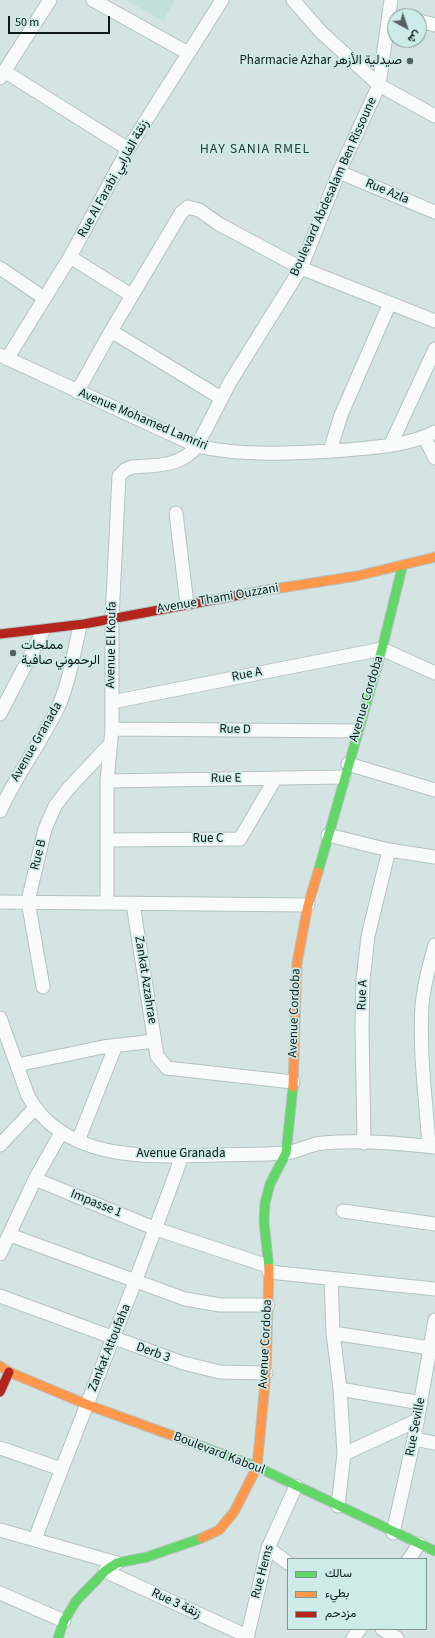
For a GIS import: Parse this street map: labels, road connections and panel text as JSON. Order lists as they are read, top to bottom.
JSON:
{
  "streets": {
    "street": [
      "Rue Al Farabi زنقة الفارابي",
      "Boulevard Abdesalam Ben Rissoune",
      "Rue Azla",
      "Avenue Mohamed Lamriri",
      "Avenue Thami Ouzzani",
      "Avenue El Koufa",
      "Rue A",
      "Avenue Cordoba",
      "Rue D",
      "Avenue Granada",
      "Rue E",
      "Rue C",
      "Rue B",
      "Zankat Azzahrae",
      "Impasse 1",
      "Zankat Attoufaha",
      "Derb 3",
      "Rue Seville",
      "Boulevard Kaboul",
      "Rue Hems",
      "Rue 3 زنقة"
    ]
  },
  "crossings": [
    ["Rue Al Farabi زنقة الفارابي", "Avenue Mohamed Lamriri"],
    ["Boulevard Abdesalam Ben Rissoune", "Rue Azla"],
    ["Boulevard Abdesalam Ben Rissoune", "Avenue Mohamed Lamriri"],
    ["Boulevard Abdesalam Ben Rissoune", "Avenue El Koufa"],
    ["Avenue Mohamed Lamriri", "Avenue El Koufa"],
    ["Avenue Thami Ouzzani", "Avenue El Koufa"],
    ["Avenue Thami Ouzzani", "Avenue Cordoba"],
    ["Avenue Thami Ouzzani", "Avenue Granada"],
    ["Avenue El Koufa", "Rue A"],
    ["Avenue El Koufa", "Rue D"],
    ["Avenue El Koufa", "Rue E"],
    ["Avenue El Koufa", "Rue C"],
    ["Avenue El Koufa", "Rue B"],
    ["Rue A", "Avenue Cordoba"],
    ["Rue A", "Avenue Granada"],
    ["Avenue Cordoba", "Rue D"],
    ["Avenue Cordoba", "Avenue Granada"],
    ["Avenue Cordoba", "Rue E"],
    ["Avenue Cordoba", "Zankat Azzahrae"],
    ["Avenue Cordoba", "Impasse 1"],
    ["Avenue Cordoba", "Derb 3"],
    ["Avenue Cordoba", "Boulevard Kaboul"],
    ["Avenue Granada", "Zankat Attoufaha"],
    ["Rue E", "Rue C"],
    ["Impasse 1", "Zankat Attoufaha"],
    ["Zankat Attoufaha", "Derb 3"],
    ["Zankat Attoufaha", "Boulevard Kaboul"],
    ["Rue Seville", "Boulevard Kaboul"],
    ["Boulevard Kaboul", "Rue Hems"],
    ["Rue Hems", "Rue 3 زنقة"]
  ],
  "districts": ["HAY SANIA RMEL"],
  "places": ["Pharmacie Azhar صيدلية الأزهر", "مملحات الرحموني صافية"],
  "legend": ["سالك", "بطيء", "مزدحم"],
  "scale_bar": "50 m",
  "north": "bottom right"
}
